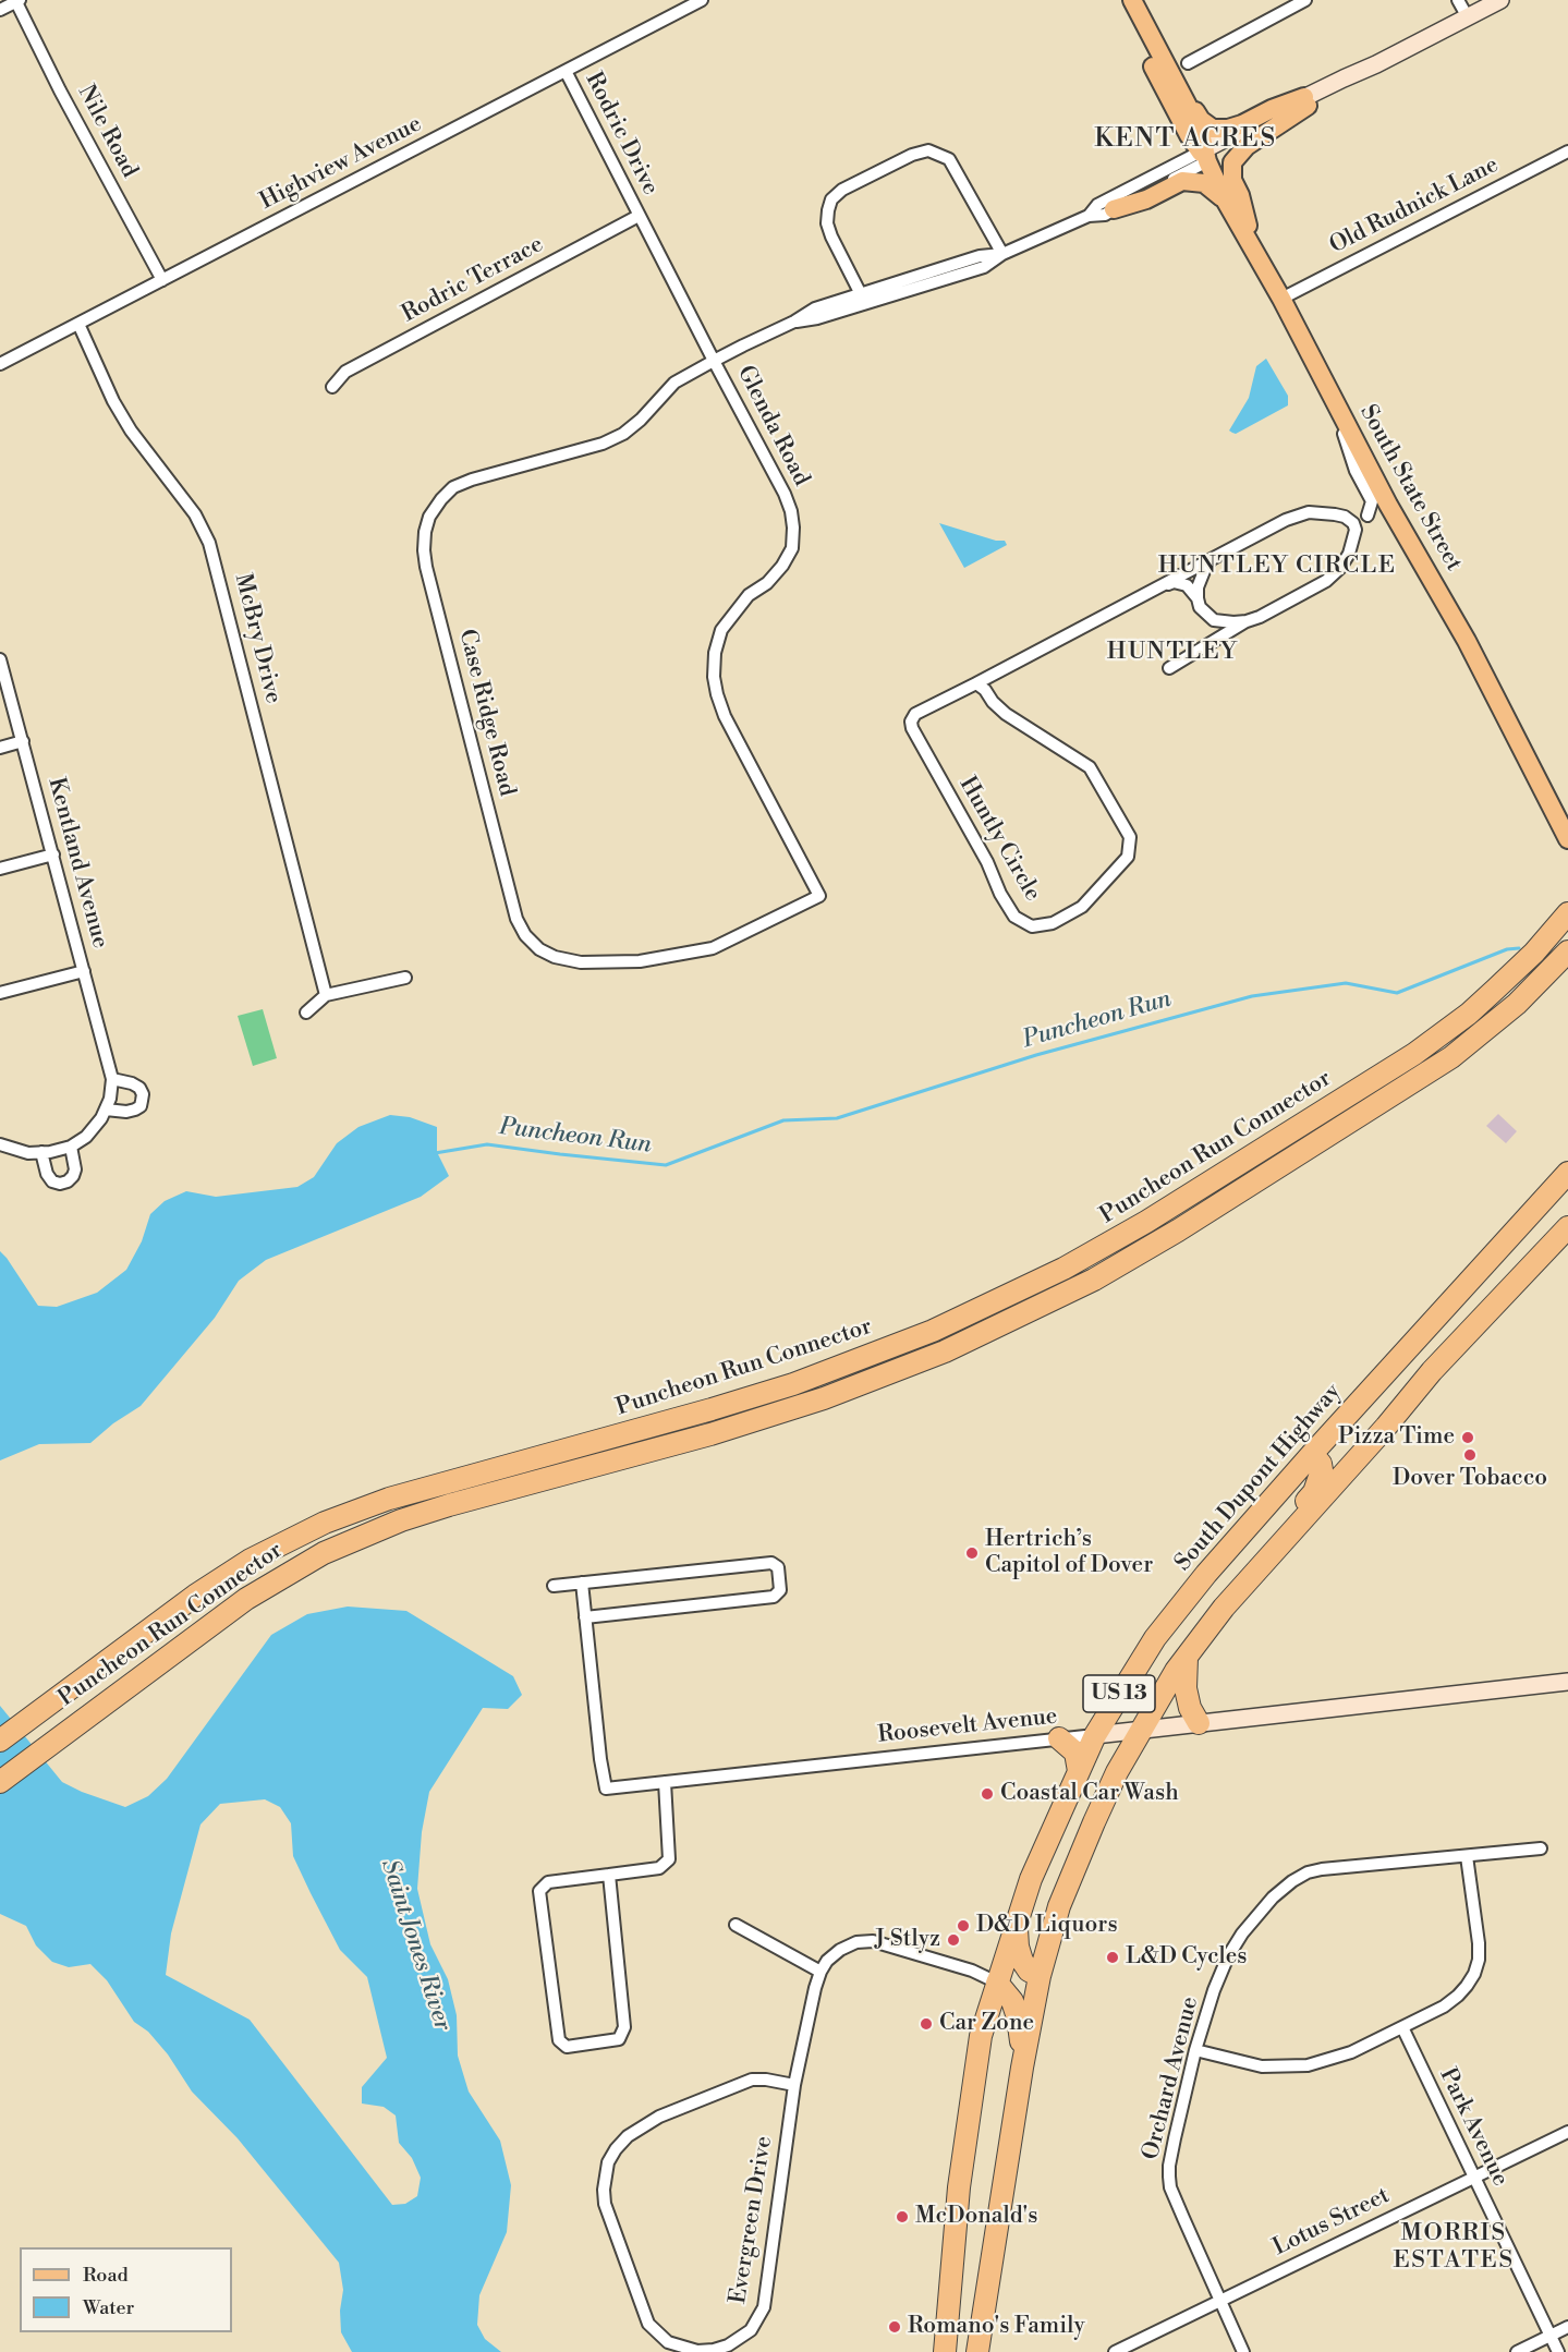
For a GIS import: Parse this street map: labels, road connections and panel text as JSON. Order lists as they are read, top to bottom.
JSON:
{
  "streets": {
    "highway": ["Puncheon Run Connector", "South Dupont Highway", "US 13"],
    "main road": ["South State Street"],
    "street": [
      "Nile Road",
      "Rodric Drive",
      "Highview Avenue",
      "Old Rudnick Lane",
      "Rodric Terrace",
      "Glenda Road",
      "McBry Drive",
      "Case Ridge Road",
      "Huntly Circle",
      "Kentland Avenue",
      "Roosevelt Avenue",
      "Orchard Avenue",
      "Park Avenue",
      "Evergreen Drive",
      "Lotus Street"
    ]
  },
  "crossings": [
    ["Nile Road", "Highview Avenue"],
    ["Rodric Drive", "Highview Avenue"],
    ["Rodric Drive", "Rodric Terrace"],
    ["Rodric Drive", "Glenda Road"],
    ["Highview Avenue", "McBry Drive"],
    ["Old Rudnick Lane", "South State Street"],
    ["Rodric Terrace", "Glenda Road"],
    ["Glenda Road", "Case Ridge Road"],
    ["South Dupont Highway", "Roosevelt Avenue"],
    ["US 13", "Roosevelt Avenue"],
    ["Orchard Avenue", "Lotus Street"],
    ["Park Avenue", "Lotus Street"]
  ],
  "districts": [
    "KENT ACRES",
    "HUNTLEY CIRCLE",
    "HUNTLEY",
    "MORRIS ESTATES"
  ],
  "water": ["Puncheon Run", "Saint Jones River"],
  "places": [
    "Pizza Time",
    "Dover Tobacco",
    "Hertrich’s Capitol of Dover",
    "Coastal Car Wash",
    "D&D Liquors",
    "J Stlyz",
    "L&D Cycles",
    "Car Zone",
    "McDonald's",
    "Romano's Family"
  ],
  "legend": ["Road", "Water"]
}
